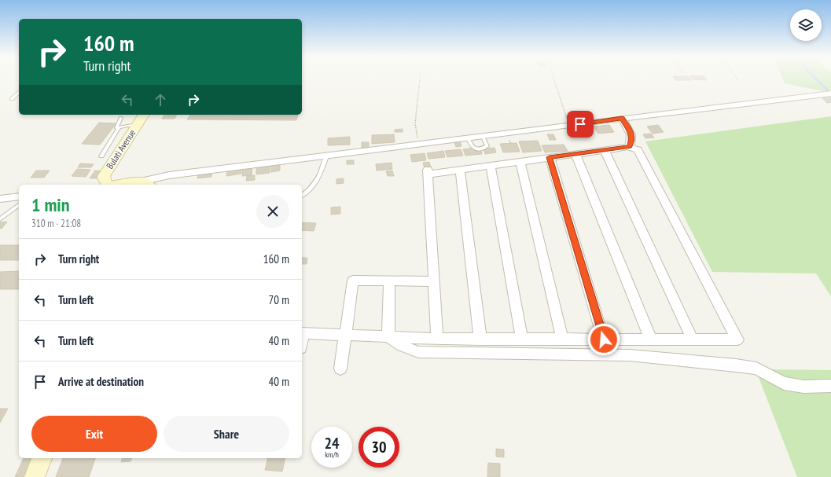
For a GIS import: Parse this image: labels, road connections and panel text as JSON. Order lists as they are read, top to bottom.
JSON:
{
  "streets": {
    "street": ["Bulati Avenue"]
  },
  "page": {
    "turn": ["160 m", "Turn right"],
    "heading": ["1 min", "310 m · 21:08"],
    "list": [
      {
        "name": "Turn right",
        "value": "160 m"
      },
      {
        "name": "Turn left",
        "value": "70 m"
      },
      {
        "name": "Turn left",
        "value": "40 m"
      },
      {
        "name": "Arrive at destination",
        "value": "40 m"
      }
    ],
    "buttons": ["Exit", "Share"],
    "speed": "24 km/h",
    "limit": "30"
  }
}
